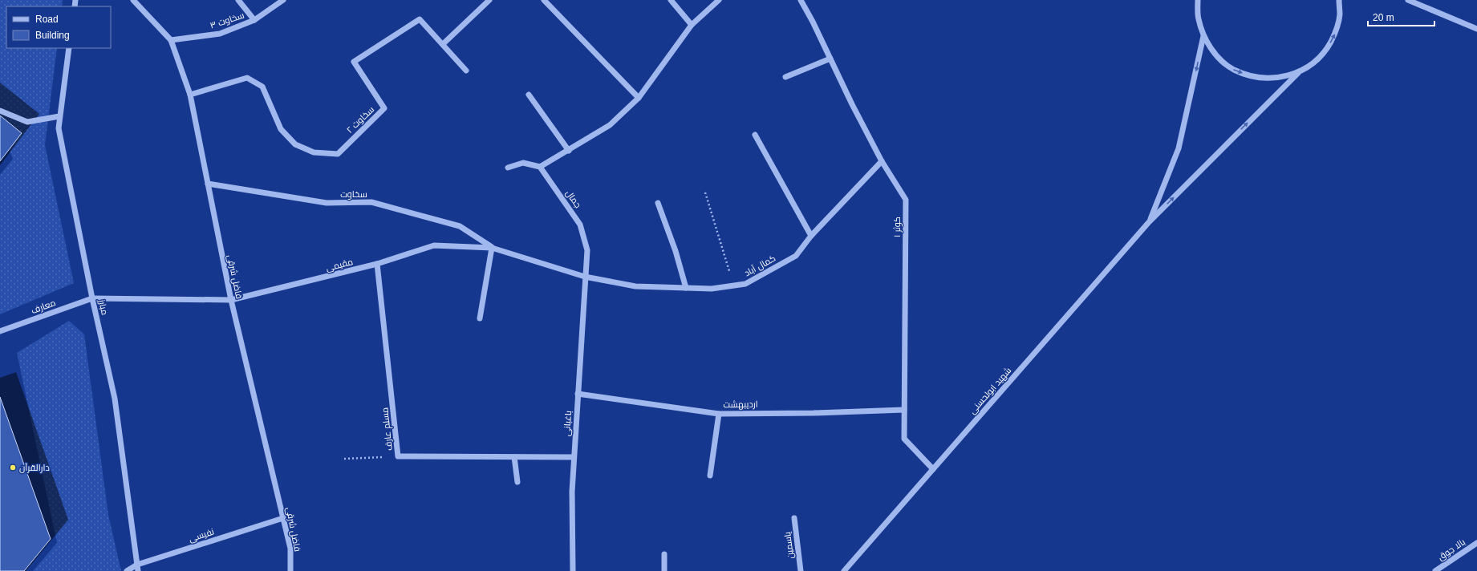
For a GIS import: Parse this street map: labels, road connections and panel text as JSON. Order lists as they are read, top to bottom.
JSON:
{
  "streets": {
    "street": [
      "سخاوت ۳",
      "سخاوت ۲",
      "سخاوت",
      "جمال",
      "کوثر ۱",
      "مقیمی",
      "کمال آباد",
      "فاضل شرقی",
      "معارف",
      "مبارز",
      "شهید ابولحسنی",
      "اردیبهشت",
      "باغبانی",
      "مسلم عارف",
      "نفیسی",
      "یاسمین",
      "بالا جوق"
    ]
  },
  "crossings": [
    ["سخاوت ۳", "فاضل شرقی"],
    ["سخاوت ۲", "فاضل شرقی"],
    ["سخاوت", "مقیمی"],
    ["سخاوت", "فاضل شرقی"],
    ["جمال", "مقیمی"],
    ["جمال", "کمال آباد"],
    ["جمال", "باغبانی"],
    ["کوثر ۱", "کمال آباد"],
    ["کوثر ۱", "شهید ابولحسنی"],
    ["کوثر ۱", "اردیبهشت"],
    ["مقیمی", "کمال آباد"],
    ["مقیمی", "فاضل شرقی"],
    ["مقیمی", "معارف"],
    ["مقیمی", "مبارز"],
    ["مقیمی", "باغبانی"],
    ["مقیمی", "مسلم عارف"],
    ["کمال آباد", "باغبانی"],
    ["فاضل شرقی", "نفیسی"],
    ["معارف", "مبارز"],
    ["مبارز", "نفیسی"],
    ["اردیبهشت", "باغبانی"],
    ["باغبانی", "مسلم عارف"]
  ],
  "places": ["دارالقرآن"],
  "legend": ["Road", "Building"],
  "scale_bar": "20 m"
}
